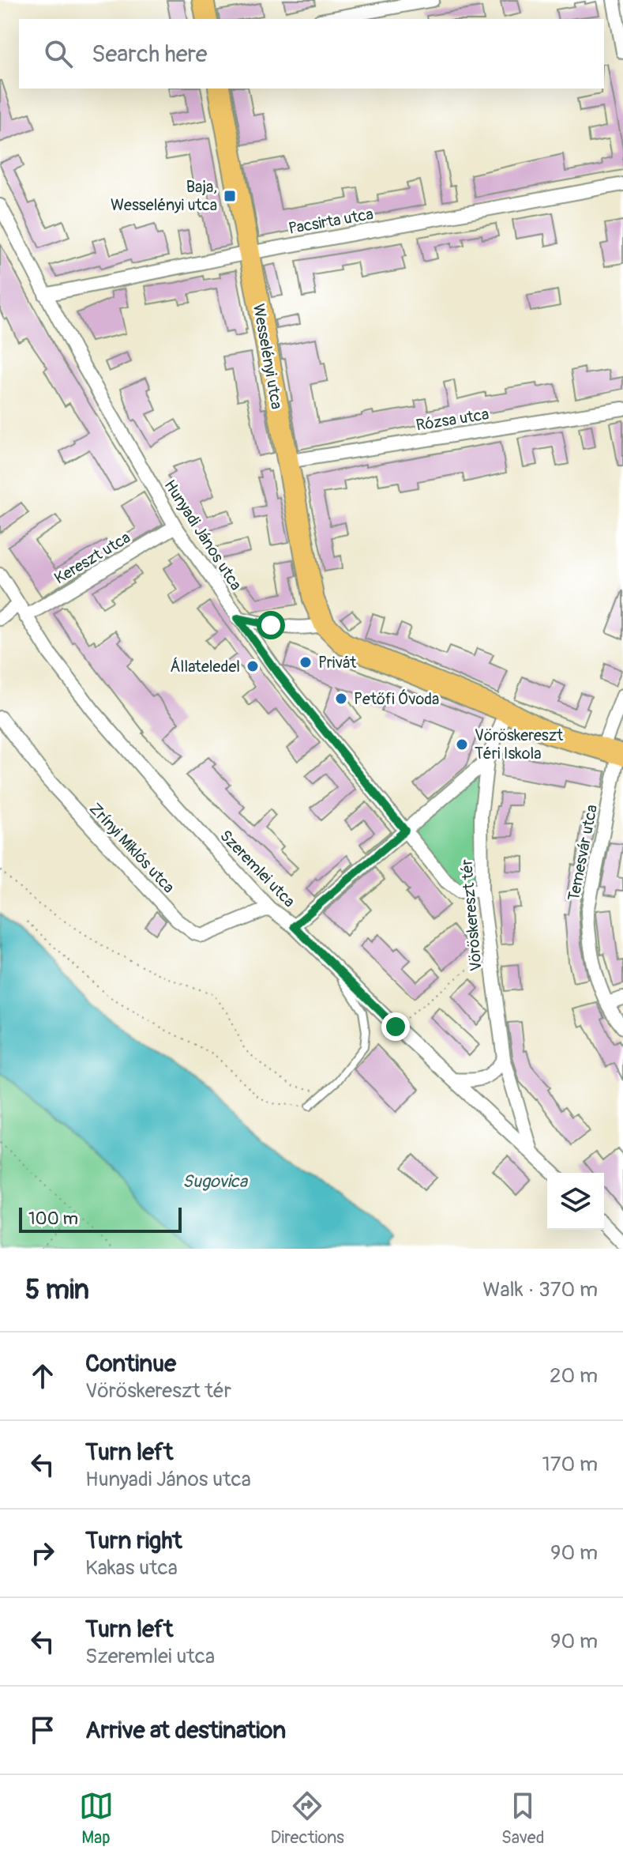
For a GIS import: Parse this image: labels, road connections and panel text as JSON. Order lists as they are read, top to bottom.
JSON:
{
  "streets": {
    "main road": ["Wesselényi utca"],
    "street": [
      "Pacsirta utca",
      "Rózsa utca",
      "Hunyadi János utca",
      "Kereszt utca",
      "Zrínyi Miklós utca",
      "Temesvár utca",
      "Szeremlei utca",
      "Vöröskereszt tér"
    ]
  },
  "crossings": [
    ["Pacsirta utca", "Wesselényi utca"],
    ["Pacsirta utca", "Hunyadi János utca"],
    ["Wesselényi utca", "Rózsa utca"],
    ["Hunyadi János utca", "Kereszt utca"],
    ["Hunyadi János utca", "Vöröskereszt tér"],
    ["Kereszt utca", "Szeremlei utca"],
    ["Zrínyi Miklós utca", "Szeremlei utca"],
    ["Szeremlei utca", "Vöröskereszt tér"]
  ],
  "water": ["Sugovica"],
  "places": {
    "transit": ["Baja, Wesselényi utca"],
    "other": [
      "Privát",
      "Állateledel",
      "Petőfi Óvoda",
      "Vöröskereszt Téri Iskola"
    ]
  },
  "scale_bar": "100 m",
  "page": {
    "search": "Search here",
    "scale": "100 m",
    "heading": ["5 min", "Walk · 370 m"],
    "list": [
      ["Continue", "Vöröskereszt tér", "20 m"],
      ["Turn left", "Hunyadi János utca", "170 m"],
      ["Turn right", "Kakas utca", "90 m"],
      ["Turn left", "Szeremlei utca", "90 m"],
      "Arrive at destination"
    ],
    "nav": ["Map", "Directions", "Saved"]
  }
}
